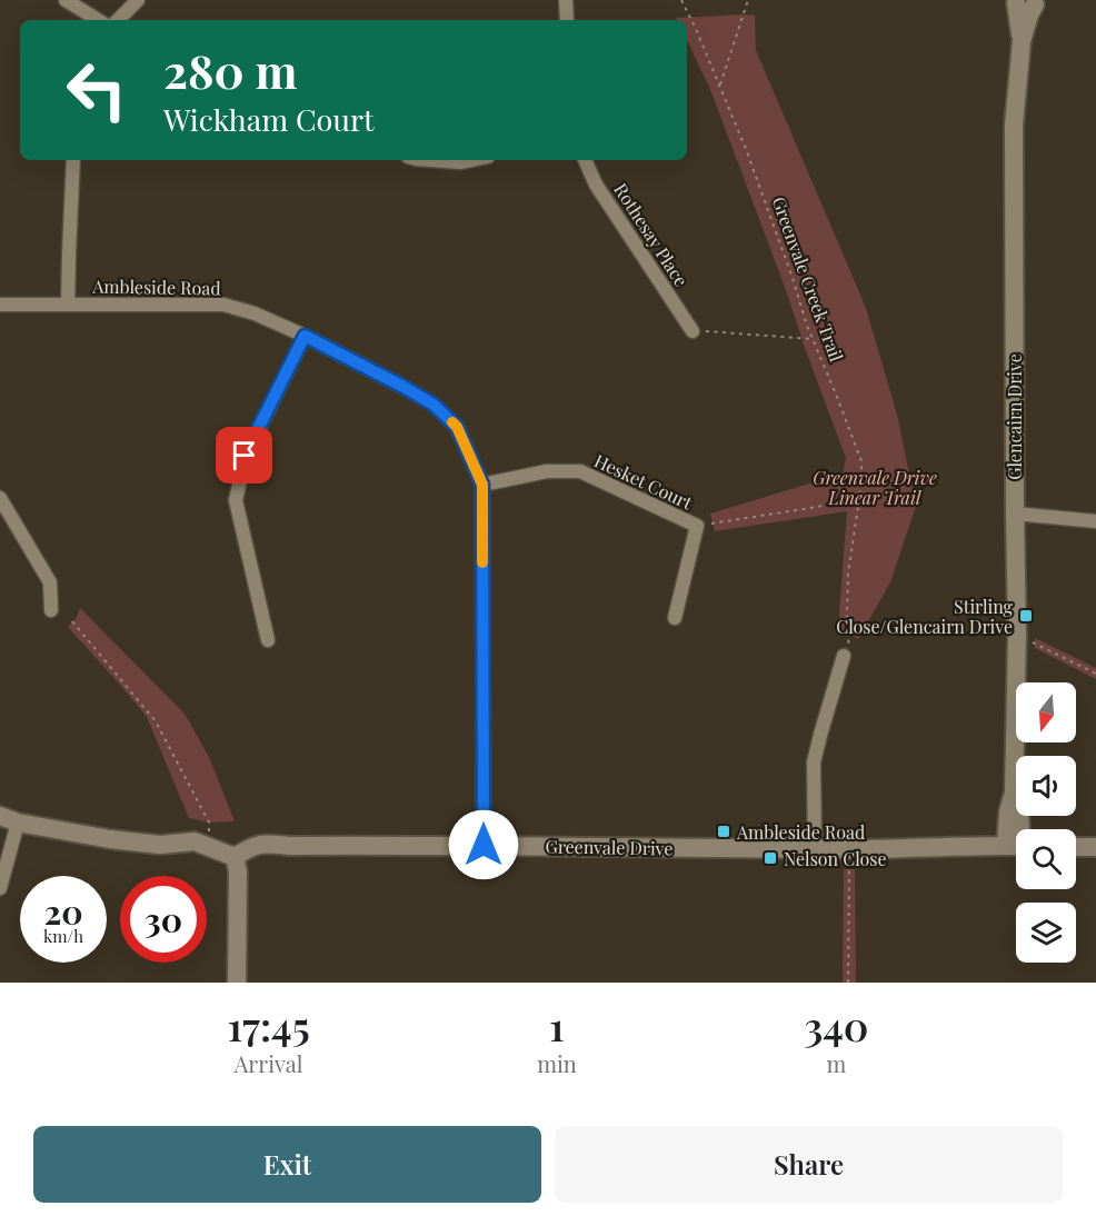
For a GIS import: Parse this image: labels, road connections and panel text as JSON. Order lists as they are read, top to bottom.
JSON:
{
  "streets": {
    "street": [
      "Rothesay Place",
      "Ambleside Road",
      "Glencairn Drive",
      "Hesket Court",
      "Greenvale Drive"
    ],
    "path": ["Greenvale Creek Trail"]
  },
  "crossings": [
    ["Ambleside Road", "Hesket Court"],
    ["Ambleside Road", "Greenvale Drive"]
  ],
  "parks": ["Greenvale Drive Linear Trail"],
  "places": {
    "transit": ["Stirling Close/Glencairn Drive", "Ambleside Road", "Nelson Close"]
  },
  "north": "bottom",
  "page": {
    "turn": ["280 m", "Wickham Court"],
    "speed": "20 km/h",
    "limit": "30",
    "eta": [
      "17:45",
      "Arrival",
      "1",
      "min",
      "340",
      "m"
    ],
    "buttons": ["Exit", "Share"]
  }
}
